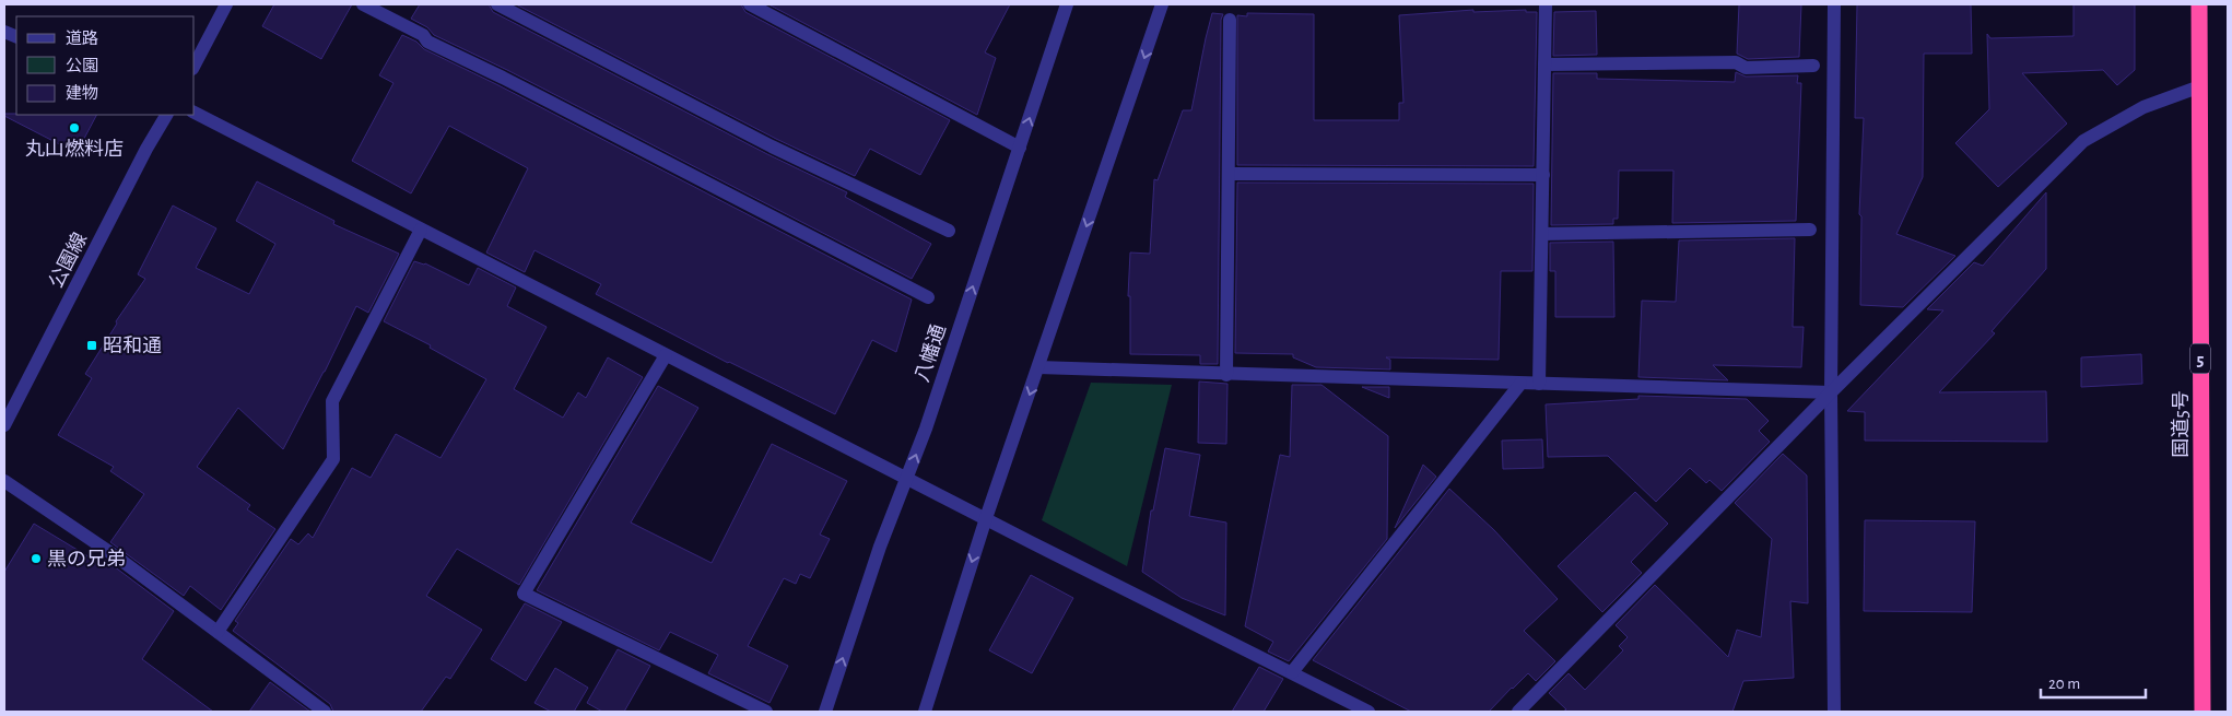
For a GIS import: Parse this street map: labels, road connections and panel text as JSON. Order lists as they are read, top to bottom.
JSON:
{
  "streets": {
    "highway": ["5", "国道5号"],
    "street": ["公園線", "八幡通"]
  },
  "places": {
    "other": ["丸山燃料店", "黒の兄弟"],
    "transit": ["昭和通"]
  },
  "legend": ["道路", "公園", "建物"],
  "scale_bar": "20 m"
}
